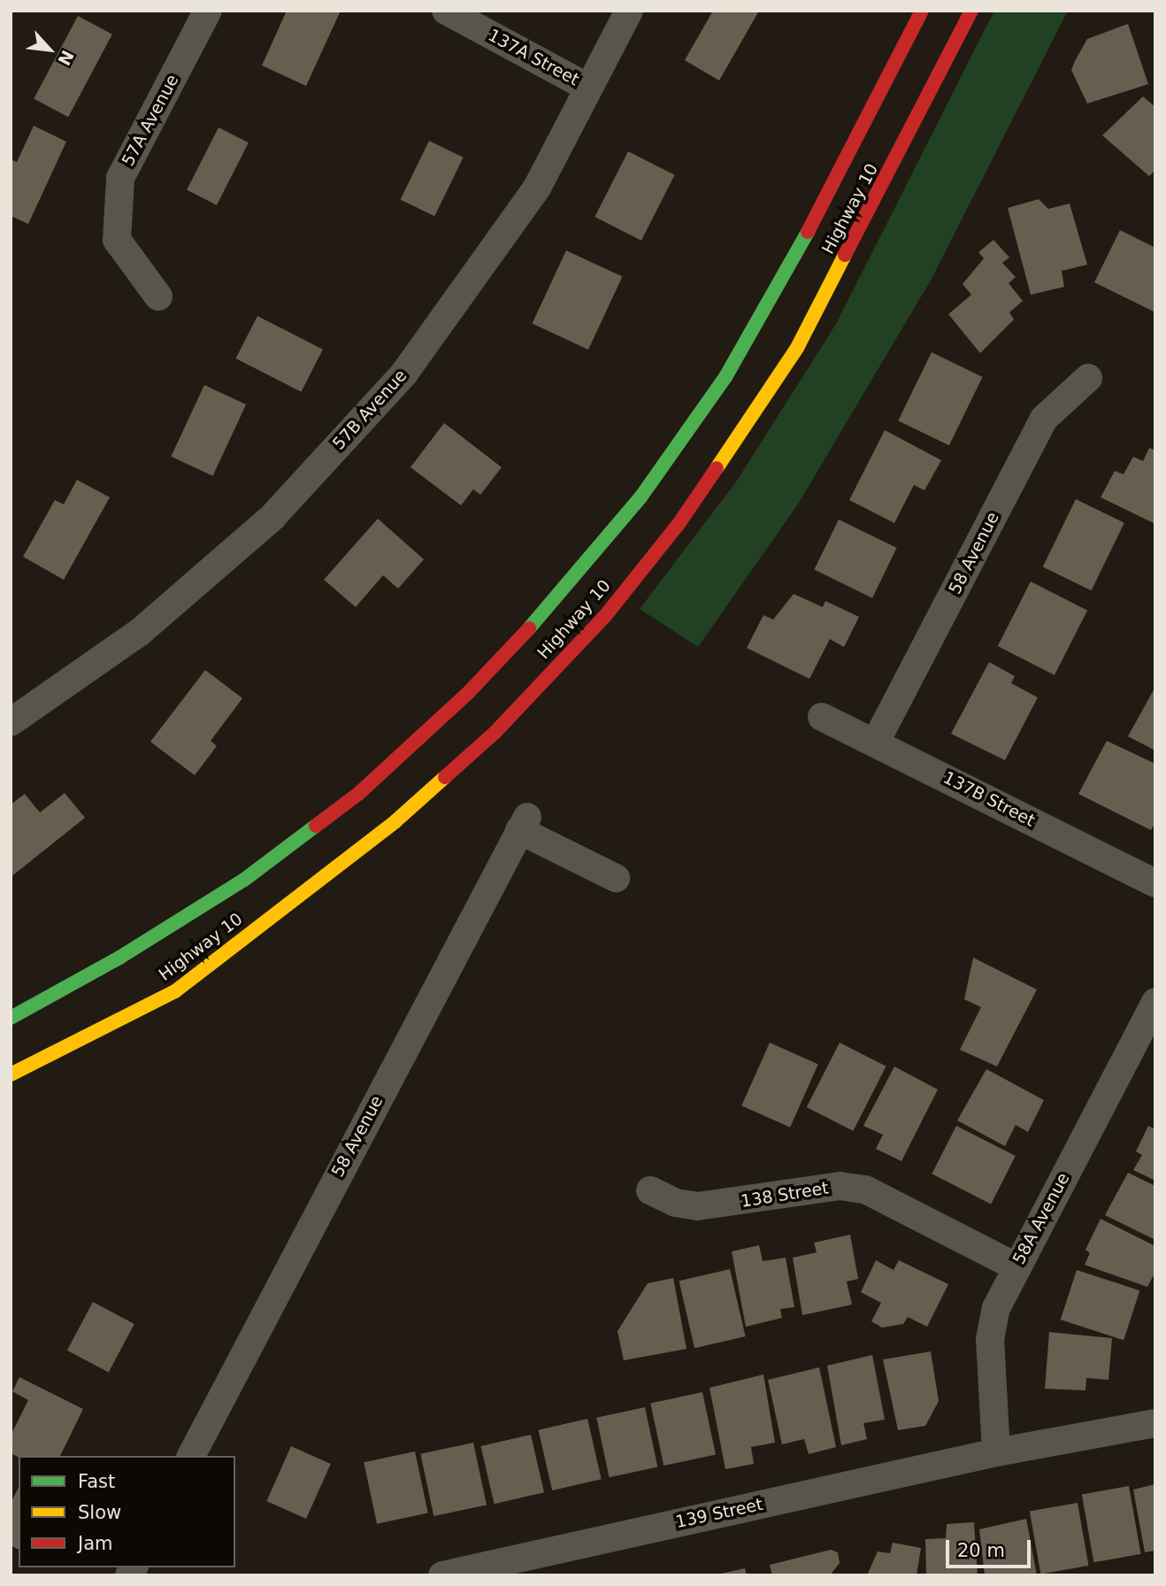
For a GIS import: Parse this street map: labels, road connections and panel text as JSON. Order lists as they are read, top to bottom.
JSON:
{
  "streets": {
    "highway": ["Highway 10"],
    "street": [
      "137A Street",
      "57A Avenue",
      "57B Avenue",
      "58 Avenue",
      "137B Street",
      "138 Street",
      "58A Avenue",
      "139 Street"
    ]
  },
  "crossings": [
    ["137A Street", "57B Avenue"],
    ["58 Avenue", "137B Street"],
    ["138 Street", "58A Avenue"],
    ["58A Avenue", "139 Street"]
  ],
  "legend": ["Fast", "Slow", "Jam"],
  "scale_bar": "20 m",
  "north": "bottom right"
}
